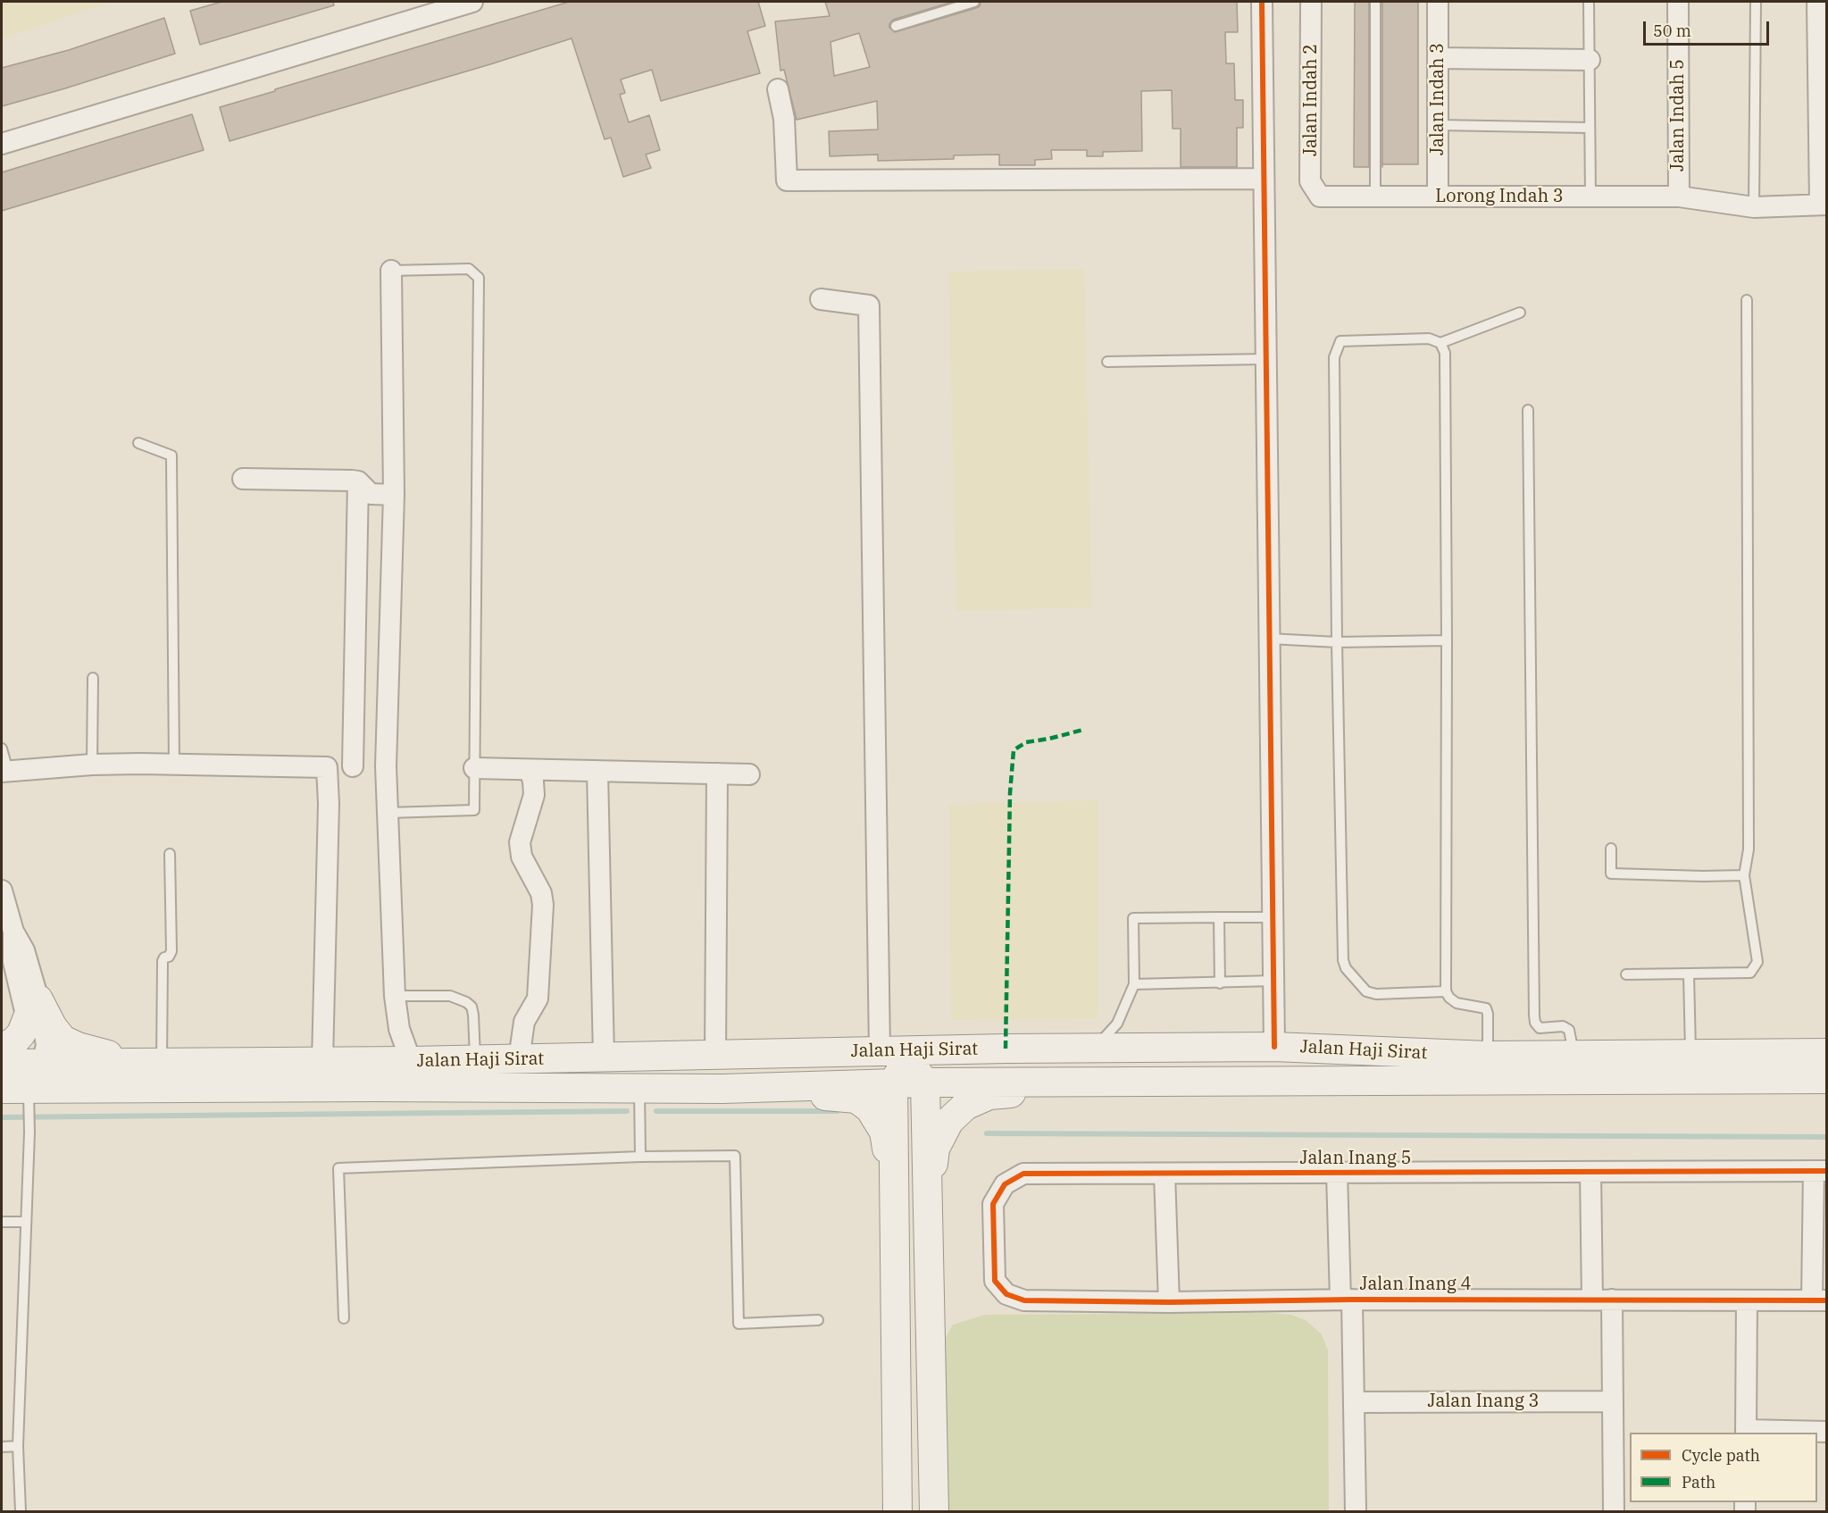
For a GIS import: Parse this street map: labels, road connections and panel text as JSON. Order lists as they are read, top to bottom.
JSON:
{
  "streets": {
    "main road": ["Jalan Haji Sirat"],
    "street": [
      "Jalan Indah 3",
      "Jalan Indah 2",
      "Jalan Indah 5",
      "Lorong Indah 3",
      "Jalan Inang 5",
      "Jalan Inang 4",
      "Jalan Inang 3"
    ]
  },
  "crossings": [
    ["Jalan Indah 3", "Lorong Indah 3"],
    ["Jalan Indah 2", "Lorong Indah 3"],
    ["Jalan Indah 5", "Lorong Indah 3"],
    ["Jalan Inang 5", "Jalan Inang 4"]
  ],
  "legend": ["Cycle path", "Path"],
  "scale_bar": "50 m"
}
